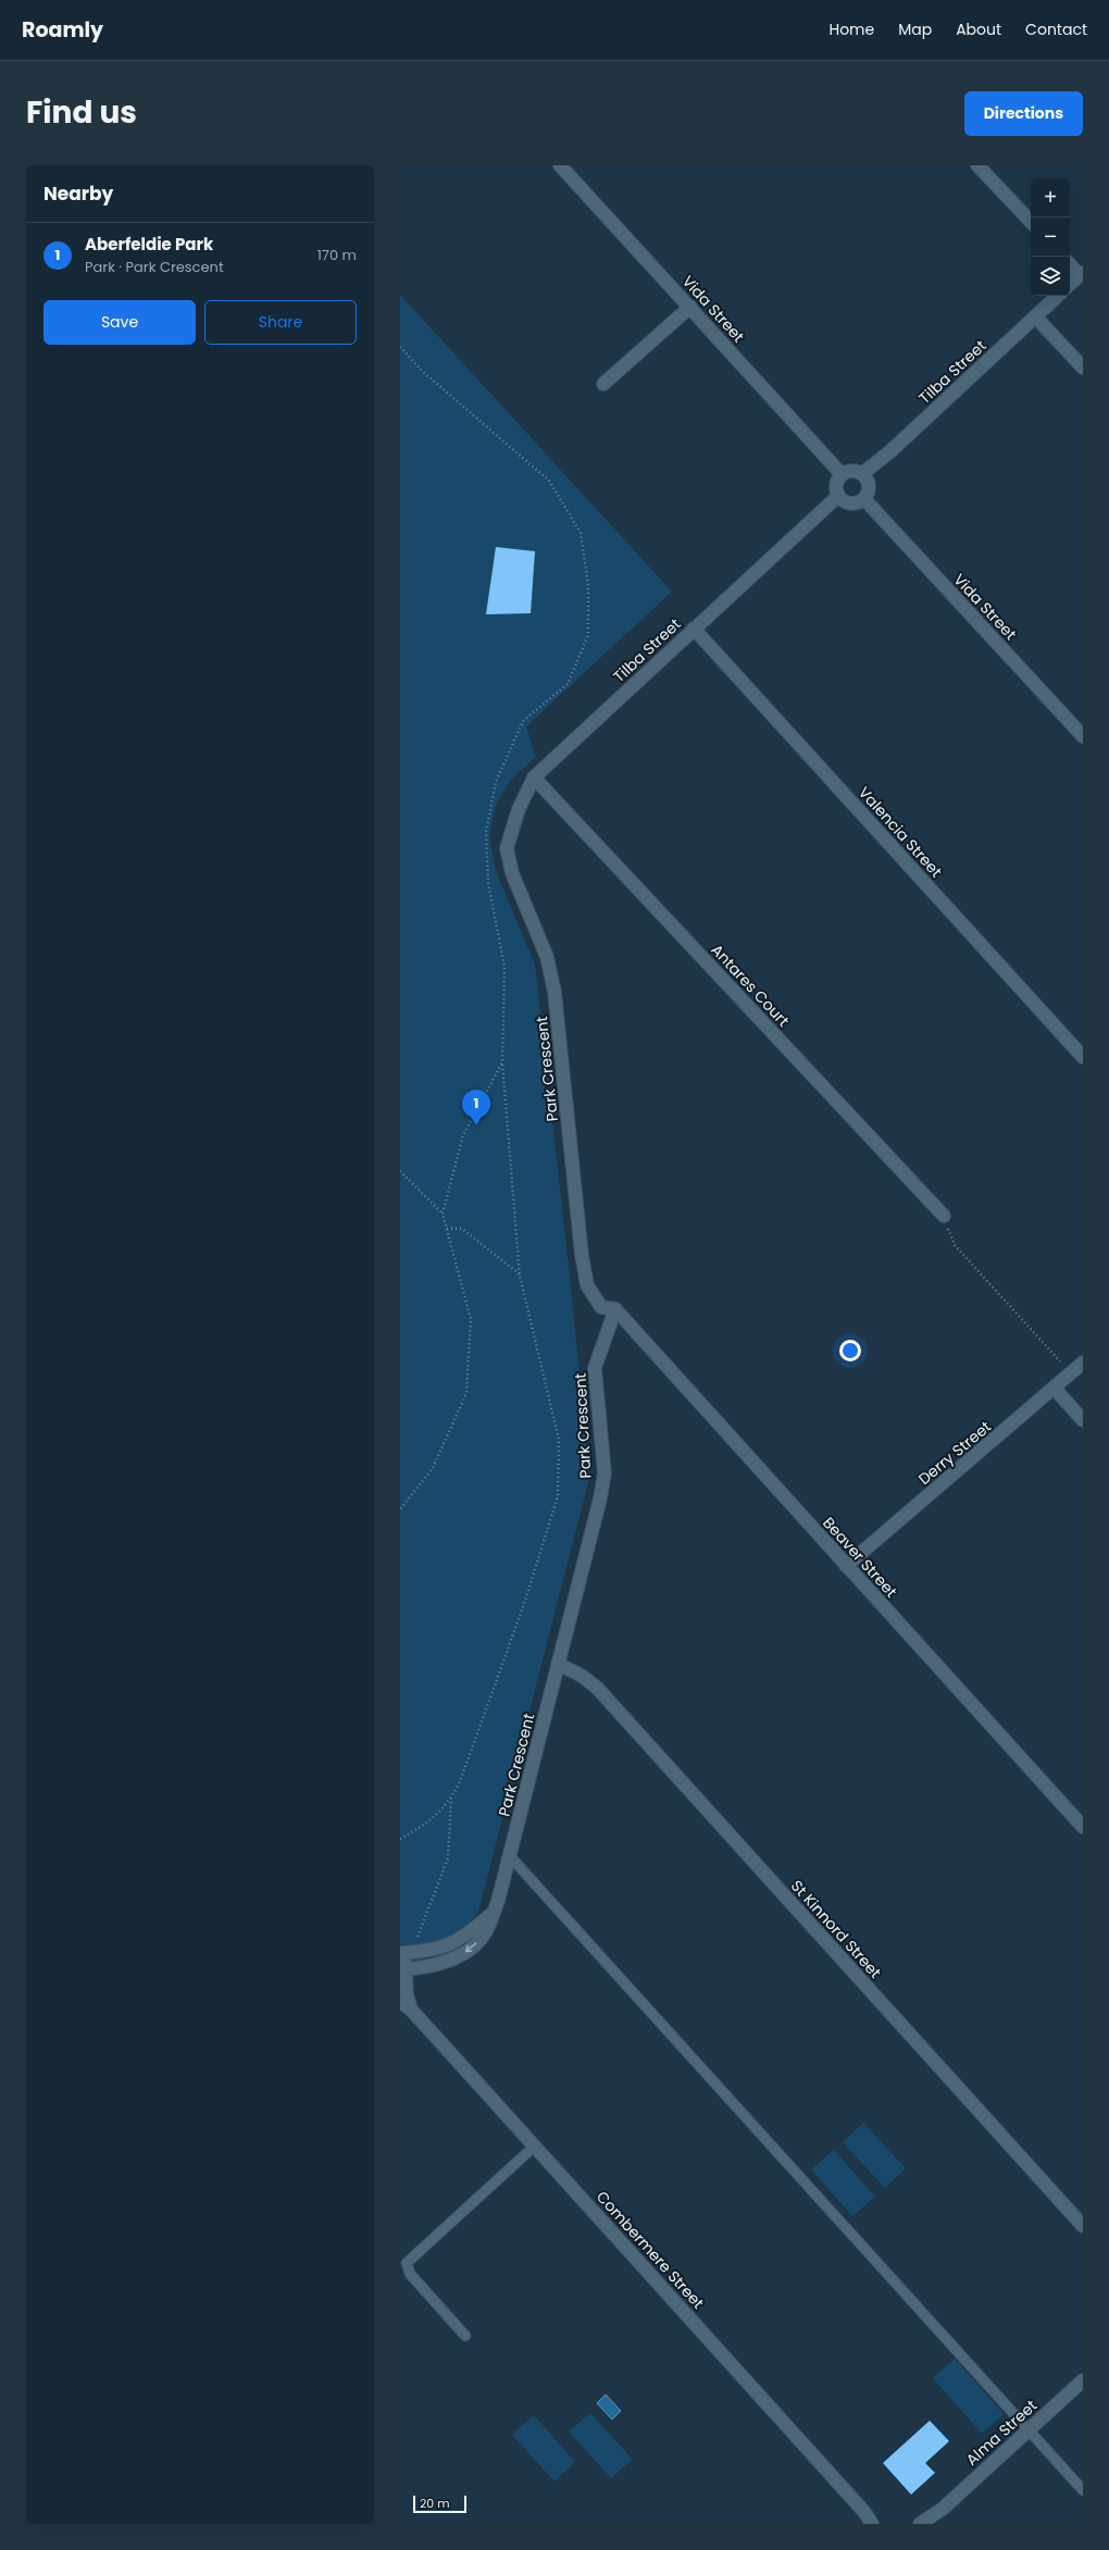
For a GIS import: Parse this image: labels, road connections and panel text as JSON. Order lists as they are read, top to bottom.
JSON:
{
  "streets": {
    "street": [
      "Vida Street",
      "Tilba Street",
      "Valencia Street",
      "Antares Court",
      "Park Crescent",
      "Derry Street",
      "Beaver Street",
      "St Kinnord Street",
      "Combermere Street",
      "Alma Street"
    ]
  },
  "crossings": [
    ["Vida Street", "Tilba Street"],
    ["Tilba Street", "Valencia Street"],
    ["Tilba Street", "Antares Court"],
    ["Tilba Street", "Park Crescent"],
    ["Park Crescent", "Beaver Street"],
    ["Park Crescent", "St Kinnord Street"],
    ["Derry Street", "Beaver Street"]
  ],
  "scale_bar": "20 m",
  "page": {
    "header": "Roamly",
    "nav": [
      "Home",
      "Map",
      "About",
      "Contact"
    ],
    "title": "Find us",
    "buttons": [
      "Directions",
      ["Save", "Share"]
    ],
    "heading": "Nearby",
    "map_buttons": ["+", "−"],
    "list": [
      {
        "mark": "1",
        "name": "Aberfeldie Park",
        "note": "Park · Park Crescent",
        "value": "170 m"
      }
    ],
    "pins": "1",
    "scale": "20 m"
  }
}
